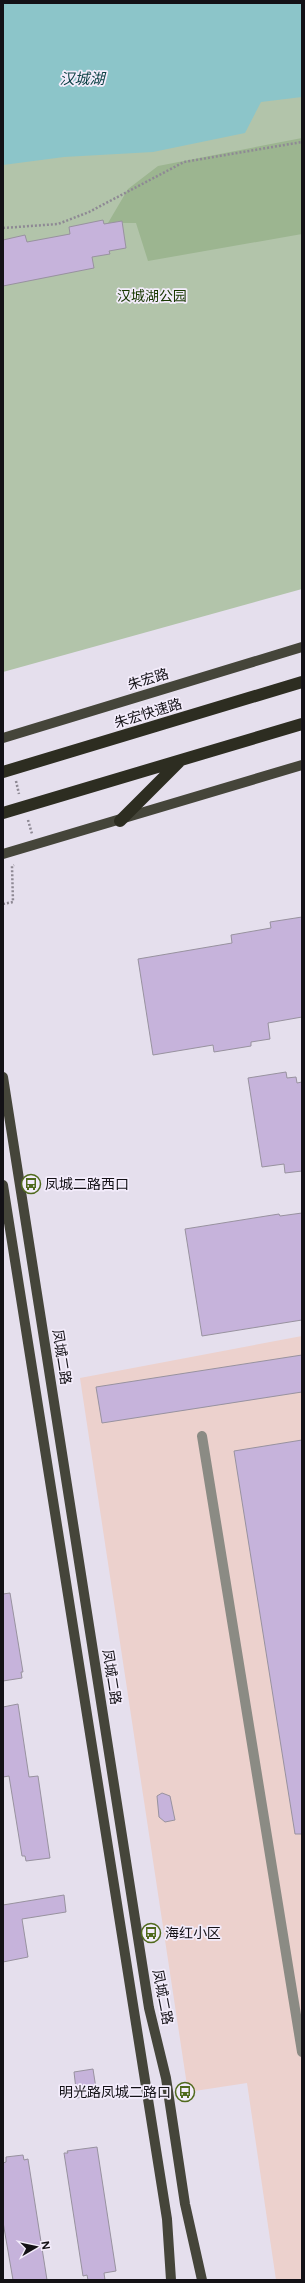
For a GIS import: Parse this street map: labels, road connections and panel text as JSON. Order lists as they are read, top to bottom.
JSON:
{
  "streets": {
    "highway": ["朱宏快速路"],
    "main road": ["朱宏路", "凤城二路"]
  },
  "water": ["汉城湖"],
  "parks": ["汉城湖公园"],
  "places": {
    "bus stop": ["凤城二路西口", "海红小区", "明光路凤城二路口"]
  },
  "north": "right"
}
